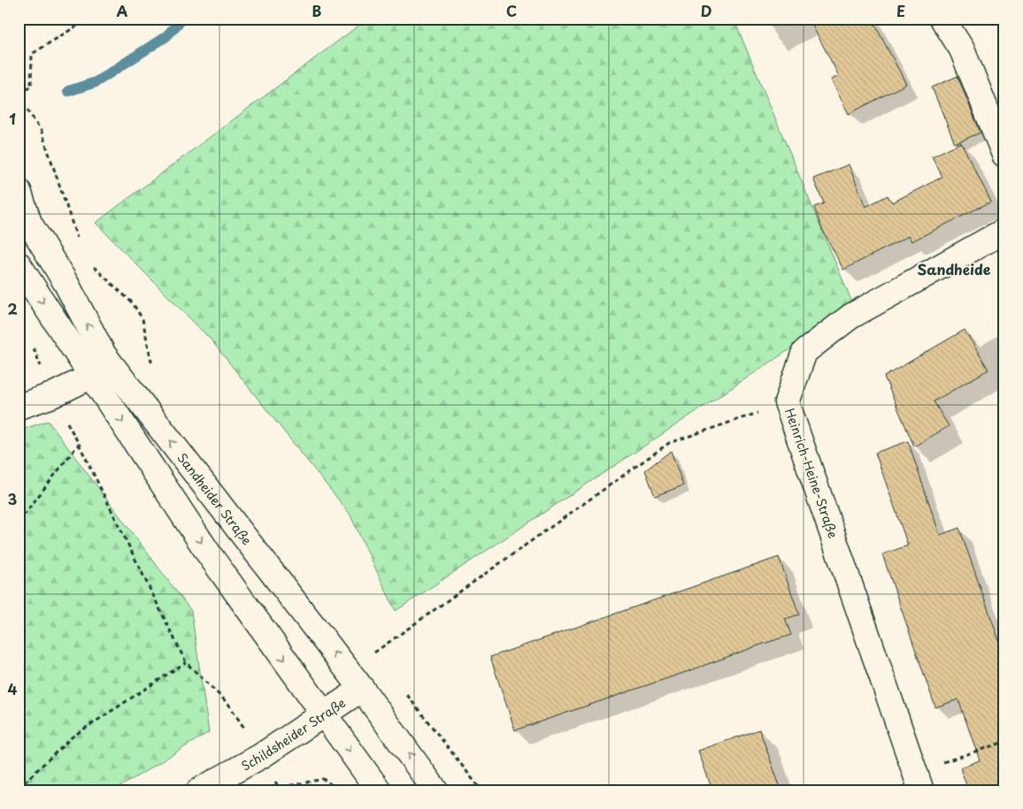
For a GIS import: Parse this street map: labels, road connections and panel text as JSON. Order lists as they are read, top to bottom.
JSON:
{
  "streets": {
    "street": ["Heinrich-Heine-Straße", "Sandheider Straße", "Schildsheider Straße"]
  },
  "crossings": [
    ["Sandheider Straße", "Schildsheider Straße"]
  ],
  "districts": ["Sandheide"],
  "grid": {
    "columns": [
      "A",
      "B",
      "C",
      "D",
      "E"
    ],
    "rows": [
      "1",
      "2",
      "3",
      "4"
    ]
  }
}
